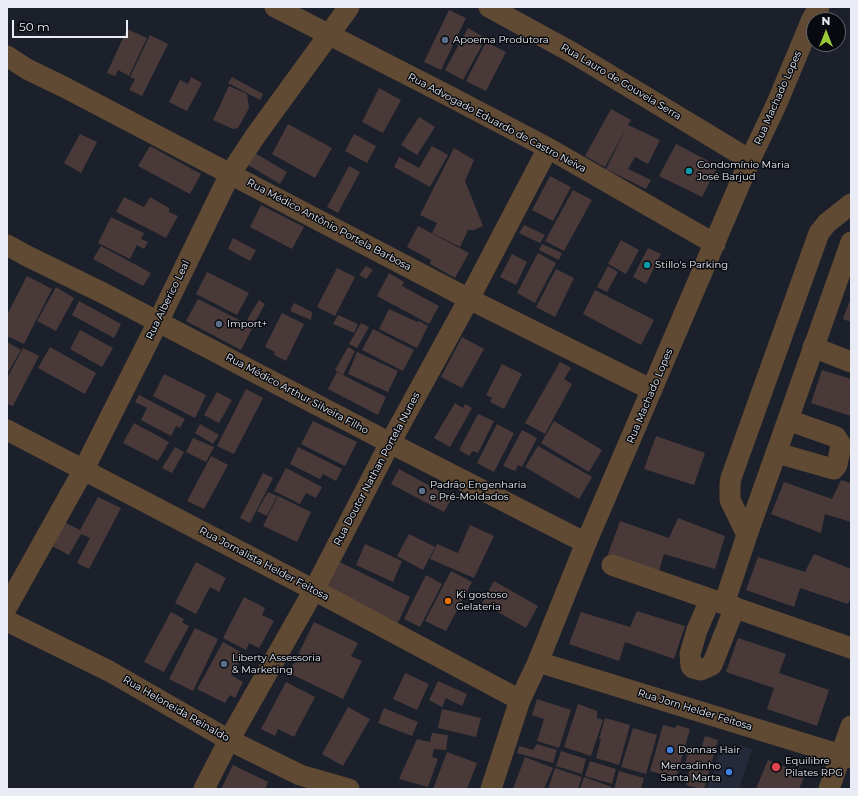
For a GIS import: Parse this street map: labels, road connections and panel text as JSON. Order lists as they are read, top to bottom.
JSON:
{
  "streets": {
    "street": [
      "Rua Lauro de Gouveia Serra",
      "Rua Machado Lopes",
      "Rua Advogado Eduardo de Castro Neiva",
      "Rua Médico Antônio Portela Barbosa",
      "Rua Alberico Leal",
      "Rua Médico Arthur Silveira Filho",
      "Rua Doutor Nathan Portela Nunes",
      "Rua Jornalista Helder Feitosa",
      "Rua Heloneida Reinaldo",
      "Rua Jorn Helder Feitosa"
    ]
  },
  "crossings": [
    ["Rua Lauro de Gouveia Serra", "Rua Machado Lopes"],
    ["Rua Machado Lopes", "Rua Advogado Eduardo de Castro Neiva"],
    ["Rua Machado Lopes", "Rua Médico Antônio Portela Barbosa"],
    ["Rua Machado Lopes", "Rua Médico Arthur Silveira Filho"],
    ["Rua Machado Lopes", "Rua Jornalista Helder Feitosa"],
    ["Rua Machado Lopes", "Rua Jorn Helder Feitosa"],
    ["Rua Advogado Eduardo de Castro Neiva", "Rua Alberico Leal"],
    ["Rua Advogado Eduardo de Castro Neiva", "Rua Doutor Nathan Portela Nunes"],
    ["Rua Médico Antônio Portela Barbosa", "Rua Alberico Leal"],
    ["Rua Médico Antônio Portela Barbosa", "Rua Doutor Nathan Portela Nunes"],
    ["Rua Alberico Leal", "Rua Médico Arthur Silveira Filho"],
    ["Rua Alberico Leal", "Rua Jornalista Helder Feitosa"],
    ["Rua Médico Arthur Silveira Filho", "Rua Doutor Nathan Portela Nunes"],
    ["Rua Doutor Nathan Portela Nunes", "Rua Jornalista Helder Feitosa"],
    ["Rua Doutor Nathan Portela Nunes", "Rua Heloneida Reinaldo"]
  ],
  "places": [
    "Apoema Produtora",
    "Condomínio Maria José Barjud",
    "Stillo's Parking",
    "Import+",
    "Padrão Engenharia e Pré-Moldados",
    "Ki gostoso Gelateria",
    "Liberty Assessoria & Marketing",
    "Donnas Hair",
    "Equilibre Pilates RPG",
    "Mercadinho Santa Marta"
  ],
  "scale_bar": "50 m",
  "north": "top"
}
